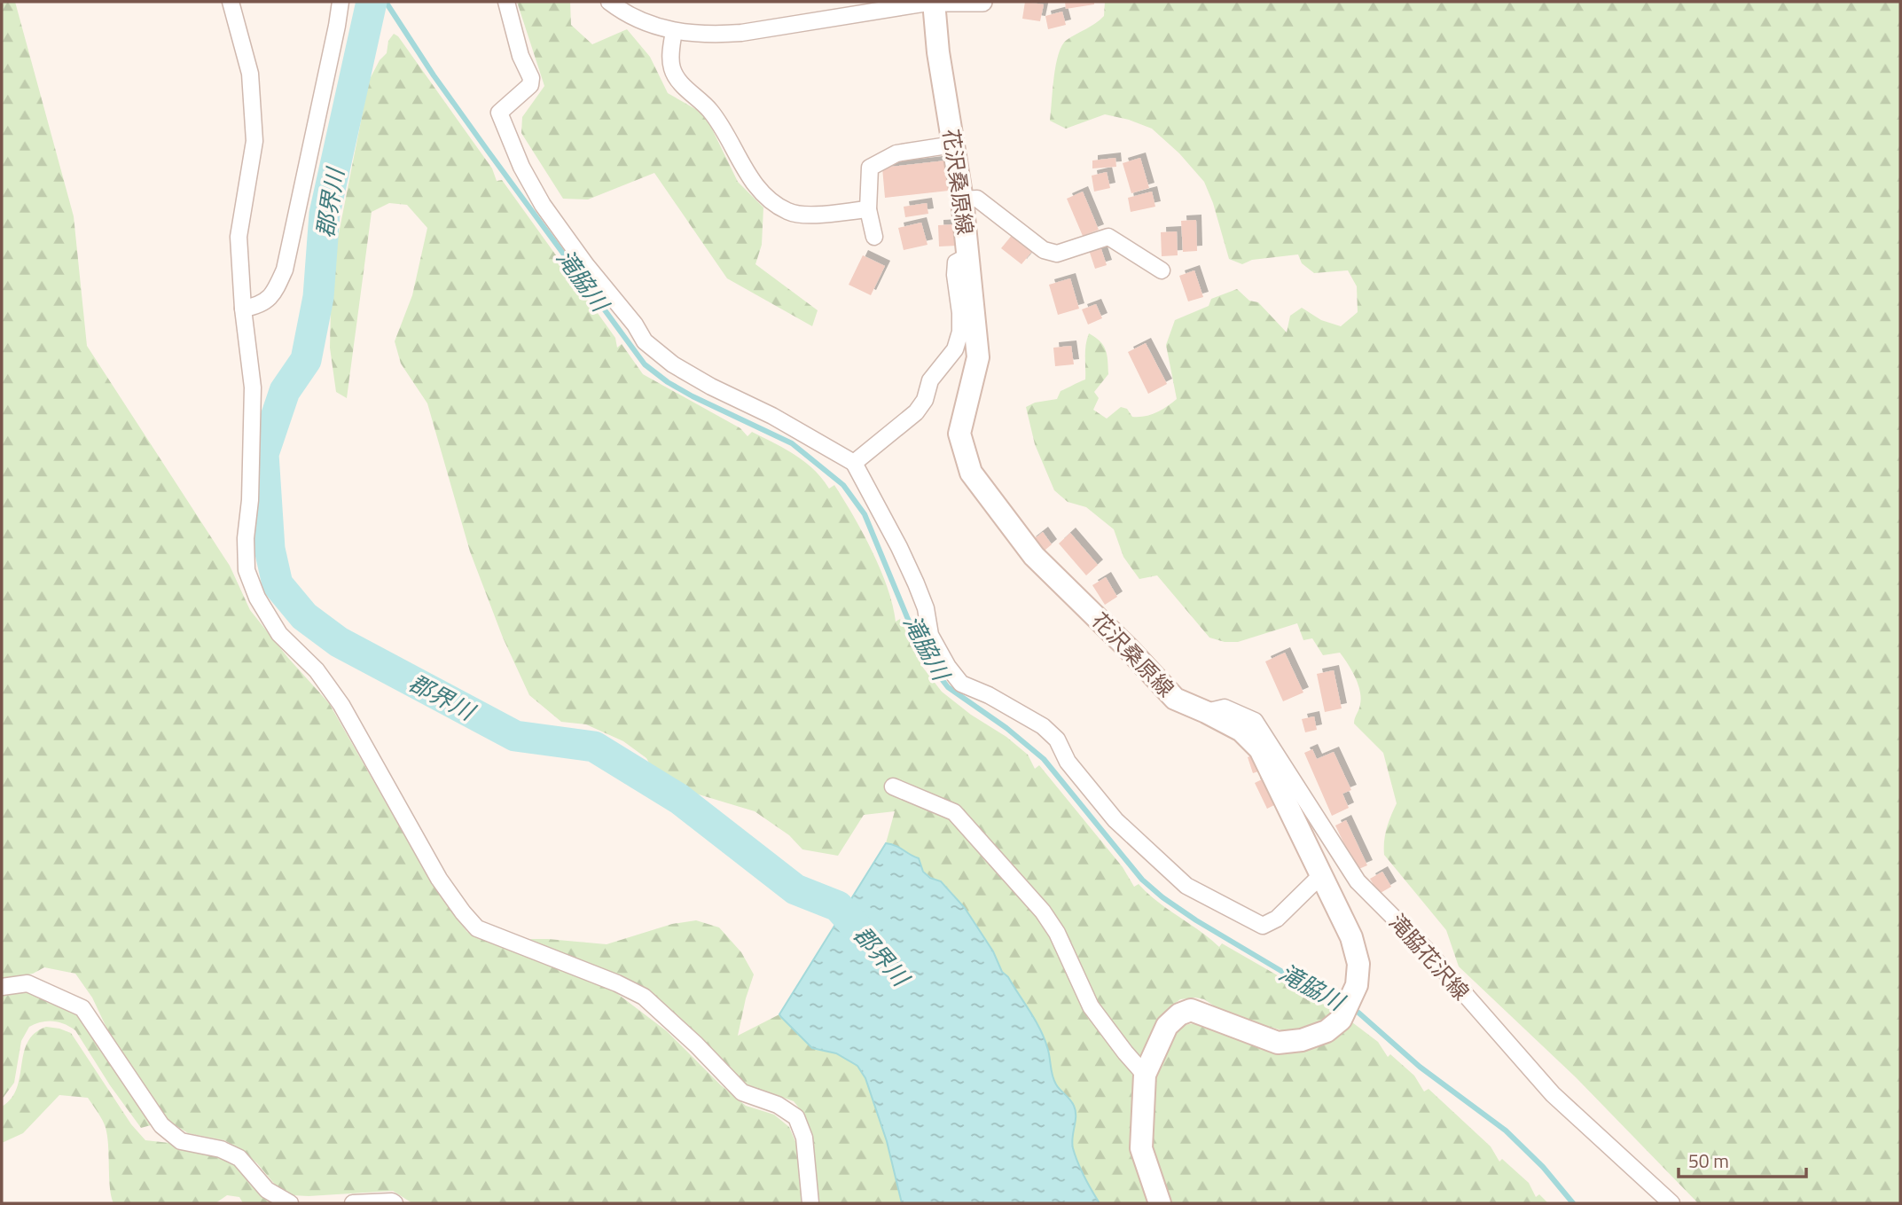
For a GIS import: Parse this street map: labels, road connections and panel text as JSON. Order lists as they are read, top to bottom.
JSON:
{
  "streets": {
    "main road": ["花沢桑原線"],
    "street": ["滝脇花沢線"]
  },
  "crossings": [
    ["花沢桑原線", "滝脇花沢線"]
  ],
  "water": ["郡界川", "滝脇川"],
  "scale_bar": "50 m"
}
